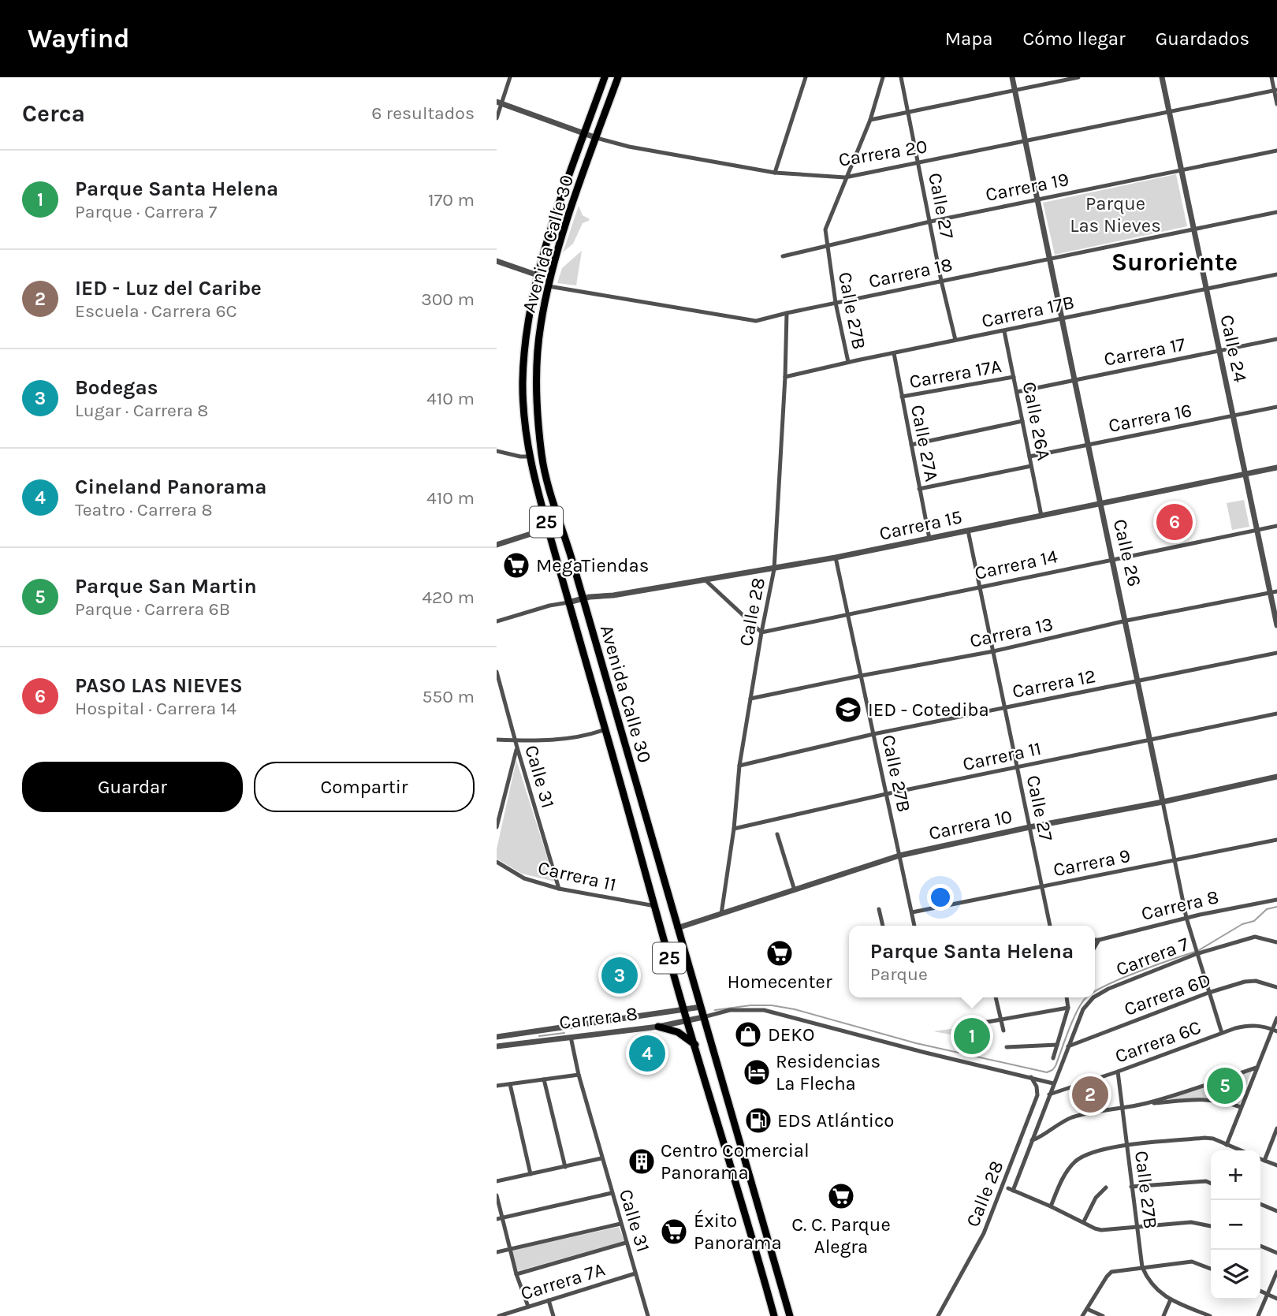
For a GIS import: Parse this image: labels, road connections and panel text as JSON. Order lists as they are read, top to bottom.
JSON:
{
  "streets": {
    "highway": ["Avenida Calle 30", "25"],
    "street": [
      "Carrera 20",
      "Carrera 19",
      "Calle 27",
      "Carrera 18",
      "Calle 27B",
      "Carrera 17B",
      "Calle 24",
      "Carrera 17",
      "Carrera 17A",
      "Carrera 16",
      "Calle 26A",
      "Calle 27A",
      "Carrera 15",
      "Calle 26",
      "Carrera 14",
      "Calle 28",
      "Carrera 13",
      "Carrera 12",
      "Carrera 11",
      "Calle 31",
      "Carrera 10",
      "Carrera 9",
      "Carrera 8",
      "Carrera 7",
      "Carrera 6D",
      "Carrera 6C",
      "Carrera 7A"
    ]
  },
  "crossings": [
    ["Carrera 20", "Calle 27"],
    ["Carrera 20", "Avenida Calle 30"],
    ["Carrera 20", "Calle 27B"],
    ["Carrera 20", "Calle 24"],
    ["Carrera 20", "Calle 26"],
    ["Carrera 19", "Calle 27"],
    ["Carrera 19", "Calle 27B"],
    ["Carrera 19", "Calle 24"],
    ["Carrera 19", "Calle 26"],
    ["Calle 27", "Carrera 18"],
    ["Calle 27", "Carrera 17B"],
    ["Calle 27", "Carrera 15"],
    ["Calle 27", "Carrera 14"],
    ["Calle 27", "Carrera 13"],
    ["Calle 27", "Carrera 12"],
    ["Calle 27", "Carrera 11"],
    ["Calle 27", "Carrera 10"],
    ["Calle 27", "Carrera 9"],
    ["Avenida Calle 30", "Carrera 18"],
    ["Avenida Calle 30", "Carrera 15"],
    ["Avenida Calle 30", "Carrera 11"],
    ["Avenida Calle 30", "Carrera 10"],
    ["Avenida Calle 30", "Carrera 8"],
    ["Carrera 18", "Calle 27B"],
    ["Carrera 18", "Calle 24"],
    ["Carrera 18", "Calle 26"],
    ["Carrera 18", "Calle 28"],
    ["Calle 27B", "Carrera 17B"],
    ["Calle 27B", "Carrera 15"],
    ["Calle 27B", "Carrera 14"],
    ["Calle 27B", "Carrera 13"],
    ["Calle 27B", "Carrera 12"],
    ["Calle 27B", "Carrera 11"],
    ["Calle 27B", "Carrera 10"],
    ["Calle 27B", "Carrera 9"],
    ["Calle 27B", "Carrera 6C"],
    ["Carrera 17B", "Calle 24"],
    ["Carrera 17B", "Calle 26A"],
    ["Carrera 17B", "Calle 27A"],
    ["Carrera 17B", "Calle 26"],
    ["Carrera 17B", "Calle 28"],
    ["Calle 24", "Carrera 17"],
    ["Calle 24", "Carrera 16"],
    ["Calle 24", "Carrera 15"],
    ["Calle 24", "Carrera 14"],
    ["Calle 24", "Carrera 13"],
    ["Carrera 17", "Calle 26A"],
    ["Carrera 17", "Calle 26"],
    ["Carrera 17A", "Calle 26A"],
    ["Carrera 17A", "Calle 27A"],
    ["Carrera 16", "Calle 26A"],
    ["Carrera 16", "Calle 26"],
    ["Calle 26A", "Carrera 15"],
    ["Calle 27A", "Carrera 15"],
    ["Carrera 15", "Calle 26"],
    ["Carrera 15", "Calle 28"],
    ["Calle 26", "Carrera 14"],
    ["Calle 26", "Carrera 13"],
    ["Calle 26", "Carrera 12"],
    ["Calle 26", "Carrera 11"],
    ["Calle 26", "Carrera 10"],
    ["Calle 26", "Carrera 9"],
    ["Calle 26", "Carrera 8"],
    ["Calle 26", "Carrera 7"],
    ["Calle 26", "Carrera 6D"],
    ["Calle 26", "Carrera 6C"],
    ["Carrera 14", "Calle 28"],
    ["Calle 28", "Carrera 13"],
    ["Calle 28", "Carrera 12"],
    ["Calle 28", "Carrera 11"],
    ["Calle 28", "Carrera 10"],
    ["Carrera 11", "Calle 31"],
    ["Calle 31", "Carrera 8"],
    ["Calle 31", "Carrera 7A"],
    ["Carrera 7", "Carrera 6D"]
  ],
  "districts": ["Suroriente"],
  "parks": ["Parque Las Nieves"],
  "places": {
    "supermarket": [
      "MegaTiendas",
      "Homecenter",
      "C. C. Parque Alegra",
      "Éxito Panorama"
    ],
    "school or university": ["IED - Cotediba"],
    "shop": ["DEKO"],
    "hotel": ["Residencias La Flecha"],
    "fuel station": ["EDS Atlántico"],
    "building": ["Centro Comercial Panorama"]
  },
  "page": {
    "header": "Wayfind",
    "nav": ["Mapa", "Cómo llegar", "Guardados"],
    "heading": ["Cerca", "6 resultados"],
    "list": [
      {
        "mark": "1",
        "name": "Parque Santa Helena",
        "note": "Parque · Carrera 7",
        "value": "170 m"
      },
      {
        "mark": "2",
        "name": "IED - Luz del Caribe",
        "note": "Escuela · Carrera 6C",
        "value": "300 m"
      },
      {
        "mark": "3",
        "name": "Bodegas",
        "note": "Lugar · Carrera 8",
        "value": "410 m"
      },
      {
        "mark": "4",
        "name": "Cineland Panorama",
        "note": "Teatro · Carrera 8",
        "value": "410 m"
      },
      {
        "mark": "5",
        "name": "Parque San Martin",
        "note": "Parque · Carrera 6B",
        "value": "420 m"
      },
      {
        "mark": "6",
        "name": "PASO LAS NIEVES",
        "note": "Hospital · Carrera 14",
        "value": "550 m"
      }
    ],
    "pins": [
      "6",
      "3",
      "1",
      "4",
      "5",
      "2"
    ],
    "buttons": ["Guardar", "Compartir"],
    "popup": ["Parque Santa Helena", "Parque"],
    "map_buttons": ["+", "−"]
  }
}
